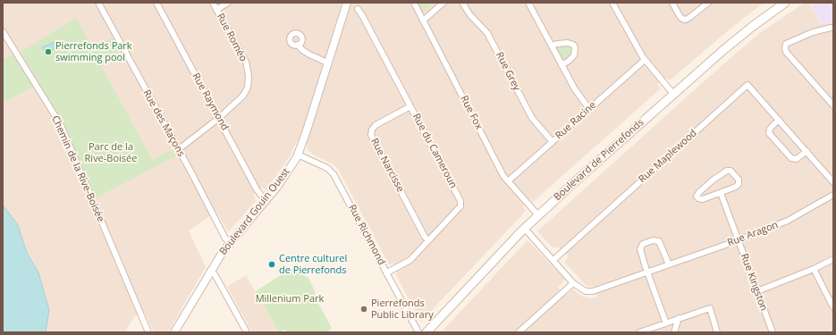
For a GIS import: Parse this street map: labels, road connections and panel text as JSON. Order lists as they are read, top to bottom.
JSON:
{
  "streets": {
    "main road": ["Boulevard de Pierrefonds"],
    "street": [
      "Rue Roméo",
      "Rue Grey",
      "Rue Raymond",
      "Rue Fox",
      "Rue Racine",
      "Rue des Maçons",
      "Rue du Cameroun",
      "Rue Maplewood",
      "Rue Narcisse",
      "Chemin de la Rive-Boisée",
      "Boulevard Gouin Ouest",
      "Rue Aragon",
      "Rue Richmond",
      "Rue Kingston"
    ]
  },
  "crossings": [
    ["Rue Roméo", "Rue Raymond"],
    ["Rue Roméo", "Rue des Maçons"],
    ["Rue Grey", "Rue Racine"],
    ["Rue Raymond", "Boulevard Gouin Ouest"],
    ["Rue Fox", "Rue Racine"],
    ["Rue Fox", "Boulevard de Pierrefonds"],
    ["Rue des Maçons", "Boulevard Gouin Ouest"],
    ["Rue du Cameroun", "Rue Narcisse"],
    ["Rue du Cameroun", "Rue Richmond"],
    ["Rue Maplewood", "Rue Aragon"],
    ["Boulevard de Pierrefonds", "Rue Aragon"],
    ["Boulevard Gouin Ouest", "Rue Richmond"],
    ["Rue Aragon", "Rue Kingston"]
  ],
  "parks": ["Parc de la Rive-Boisée", "Millenium Park"],
  "places": ["Pierrefonds Park swimming pool", "Centre culturel de Pierrefonds", "Pierrefonds Public Library"]
}
